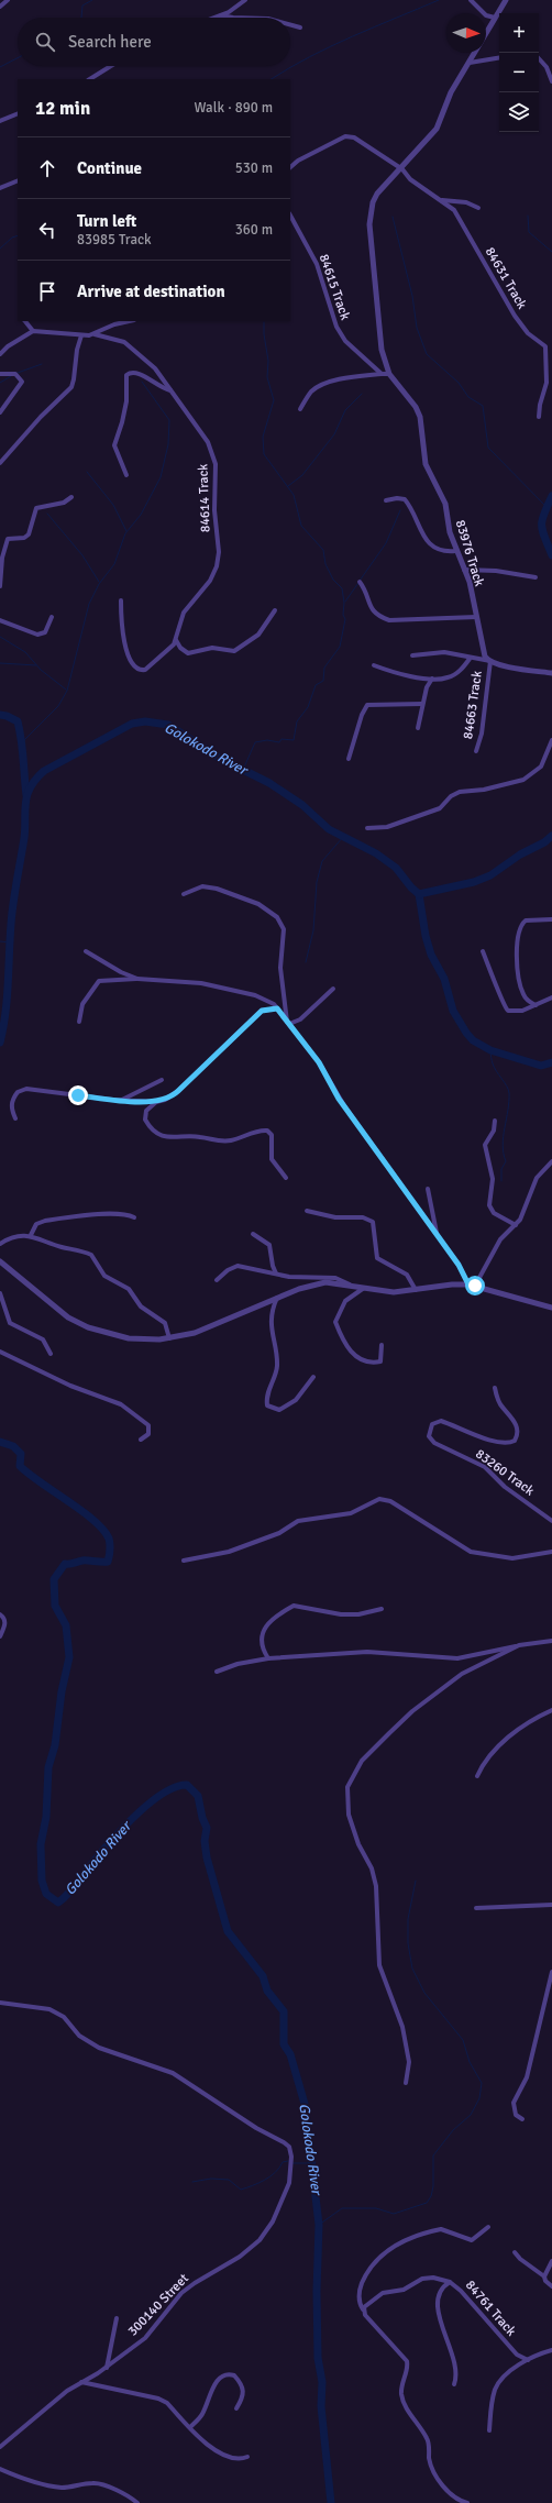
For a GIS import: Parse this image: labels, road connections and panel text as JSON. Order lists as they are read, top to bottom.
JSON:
{
  "streets": {
    "street": [
      "84631 Track",
      "84615 Track",
      "84614 Track",
      "83976 Track",
      "84663 Track",
      "83260 Track",
      "300140 Street",
      "84761 Track"
    ]
  },
  "crossings": [
    ["83976 Track", "84663 Track"]
  ],
  "water": ["Golokodo River"],
  "north": "right",
  "page": {
    "map_buttons": ["+", "−"],
    "search": "Search here",
    "heading": ["12 min", "Walk · 890 m"],
    "list": [
      ["Continue", "530 m"],
      ["Turn left", "83985 Track", "360 m"],
      "Arrive at destination"
    ]
  }
}
